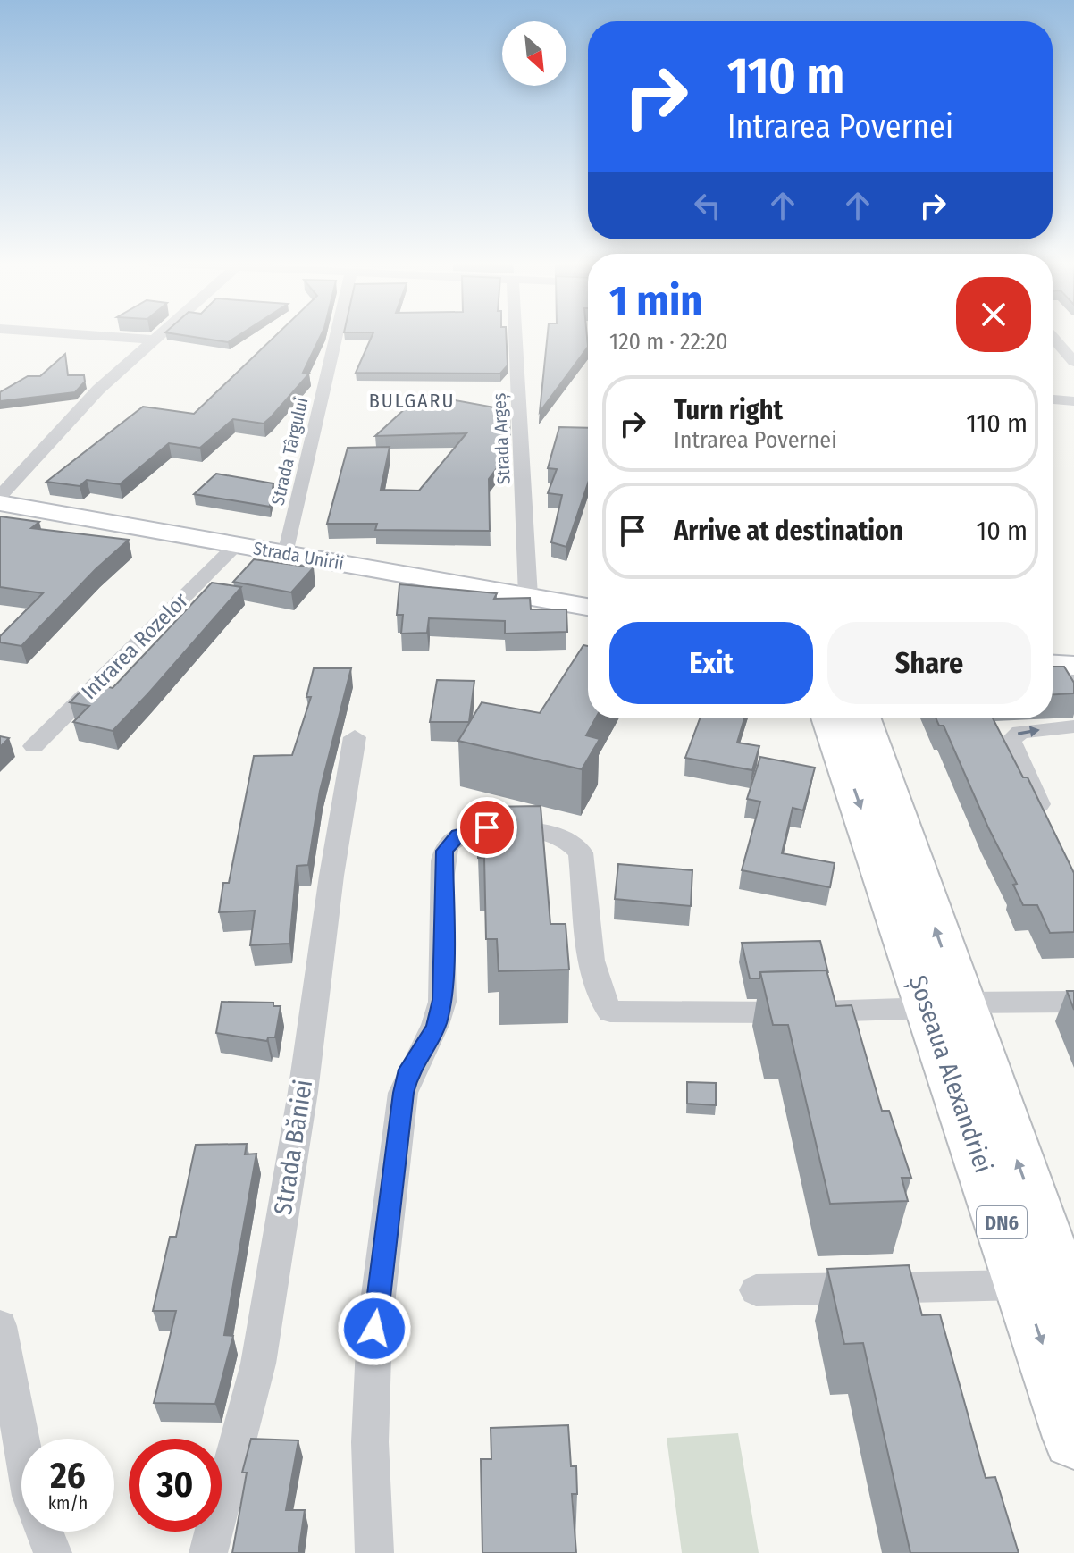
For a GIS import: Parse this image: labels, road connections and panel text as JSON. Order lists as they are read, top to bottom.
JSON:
{
  "streets": {
    "highway": ["Șoseaua Alexandriei", "DN6"],
    "main road": ["Strada Unirii"],
    "street": [
      "Strada Argeș",
      "Strada Târgului",
      "Intrarea Rozelor",
      "Strada Băniei"
    ]
  },
  "crossings": [
    ["Strada Argeș", "Strada Unirii"],
    ["Strada Târgului", "Strada Unirii"],
    ["Strada Unirii", "Intrarea Rozelor"]
  ],
  "districts": ["BULGARU"],
  "north": "bottom right",
  "page": {
    "turn": ["110 m", "Intrarea Povernei"],
    "heading": ["1 min", "120 m · 22:20"],
    "list": [
      {
        "name": "Turn right",
        "note": "Intrarea Povernei",
        "value": "110 m"
      },
      {
        "name": "Arrive at destination",
        "value": "10 m"
      }
    ],
    "buttons": ["Exit", "Share"],
    "speed": "26 km/h",
    "limit": "30"
  }
}
